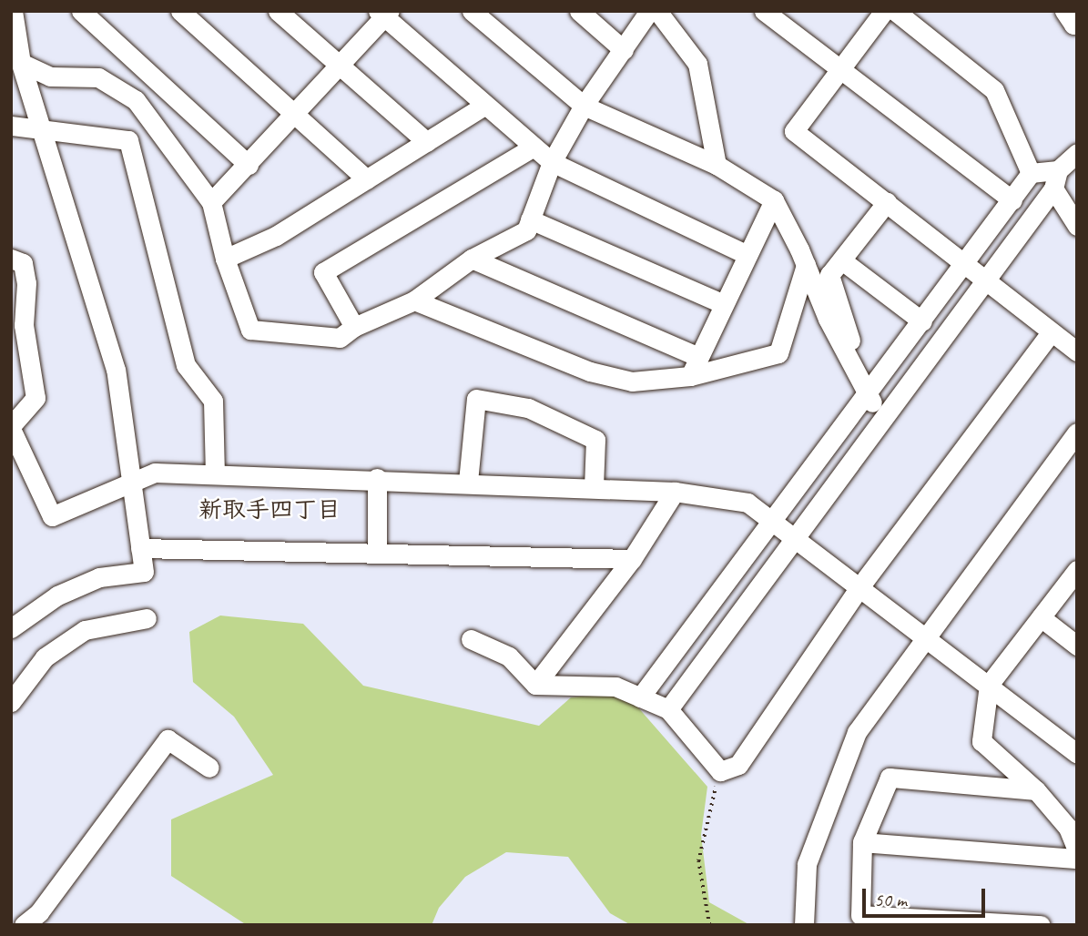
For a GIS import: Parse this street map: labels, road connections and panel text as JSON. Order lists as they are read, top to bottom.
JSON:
{
  "districts": ["新取手四丁目"],
  "scale_bar": "50 m"
}
